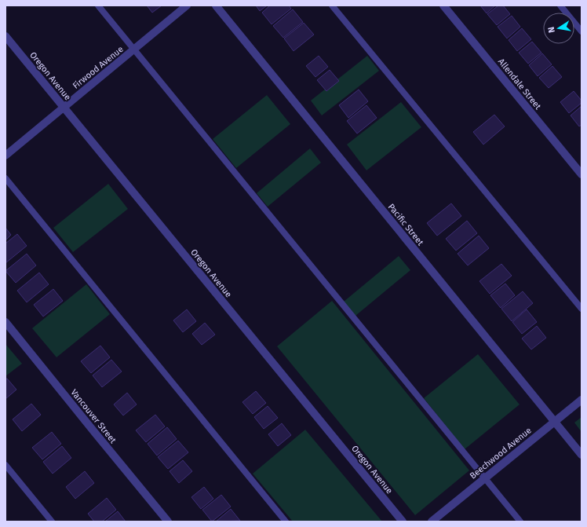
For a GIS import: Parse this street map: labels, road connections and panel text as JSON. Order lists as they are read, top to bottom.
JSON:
{
  "streets": {
    "street": [
      "Firwood Avenue",
      "Oregon Avenue",
      "Allendale Street",
      "Pacific Street",
      "Vancouver Street",
      "Beechwood Avenue"
    ]
  },
  "crossings": [
    ["Firwood Avenue", "Oregon Avenue"],
    ["Pacific Street", "Beechwood Avenue"]
  ],
  "north": "left"
}
